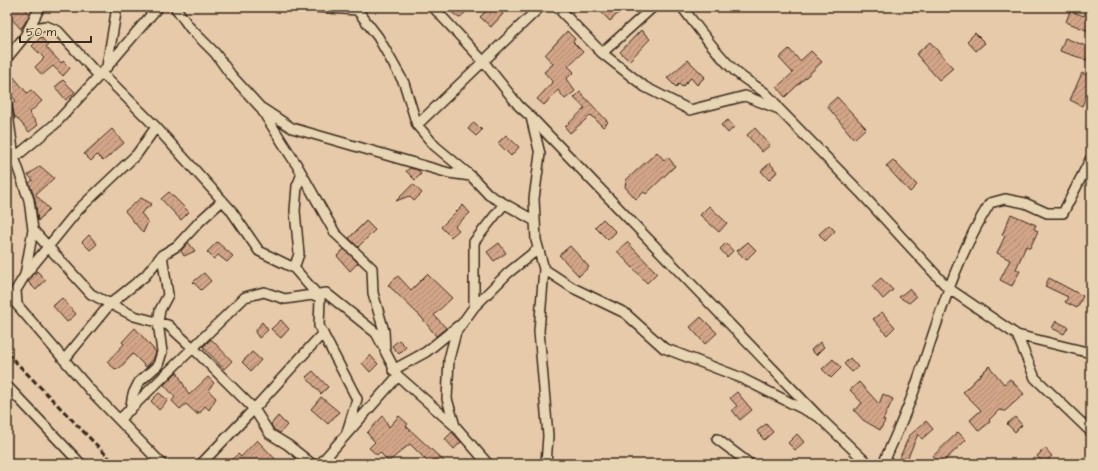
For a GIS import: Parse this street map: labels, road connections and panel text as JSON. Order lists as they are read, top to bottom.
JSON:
{
  "scale_bar": "50 m"
}
